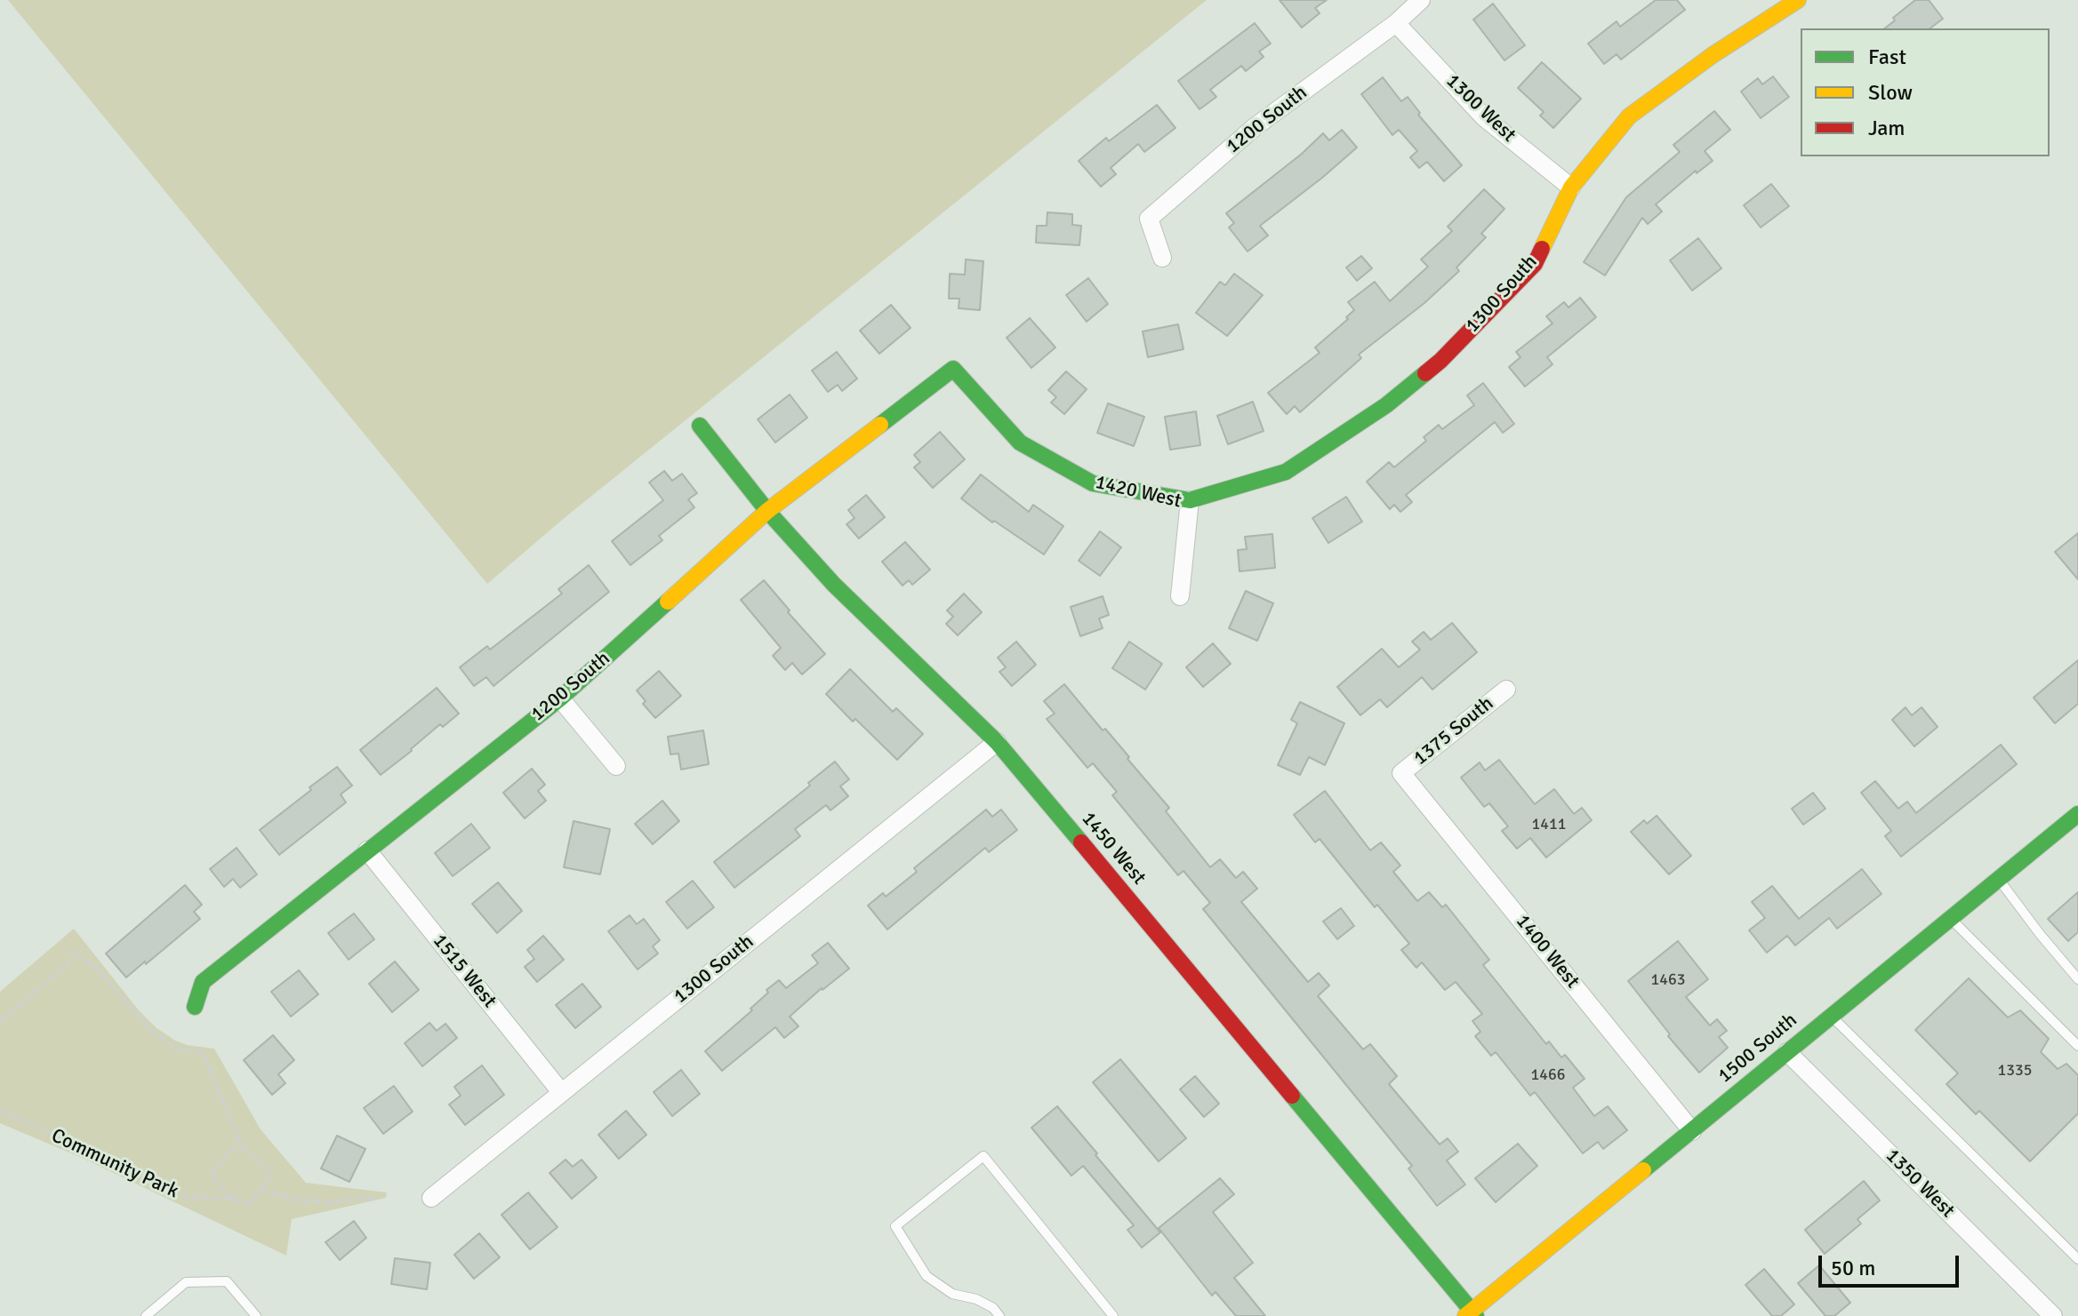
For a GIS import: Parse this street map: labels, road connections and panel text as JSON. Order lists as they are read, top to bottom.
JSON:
{
  "streets": {
    "street": [
      "1300 West",
      "1200 South",
      "1300 South",
      "1420 West",
      "1375 South",
      "1450 West",
      "1400 West",
      "1515 West",
      "1500 South",
      "1350 West"
    ],
    "path": ["Community Park"]
  },
  "crossings": [
    ["1300 West", "1200 South"],
    ["1300 West", "1300 South"],
    ["1200 South", "1420 West"],
    ["1200 South", "1450 West"],
    ["1200 South", "1515 West"],
    ["1300 South", "1420 West"],
    ["1300 South", "1450 West"],
    ["1300 South", "1515 West"],
    ["1375 South", "1400 West"],
    ["1450 West", "1500 South"],
    ["1400 West", "1500 South"],
    ["1500 South", "1350 West"]
  ],
  "house_numbers": [
    "1411",
    "1463",
    "1335",
    "1466"
  ],
  "legend": ["Fast", "Slow", "Jam"],
  "scale_bar": "50 m"
}
